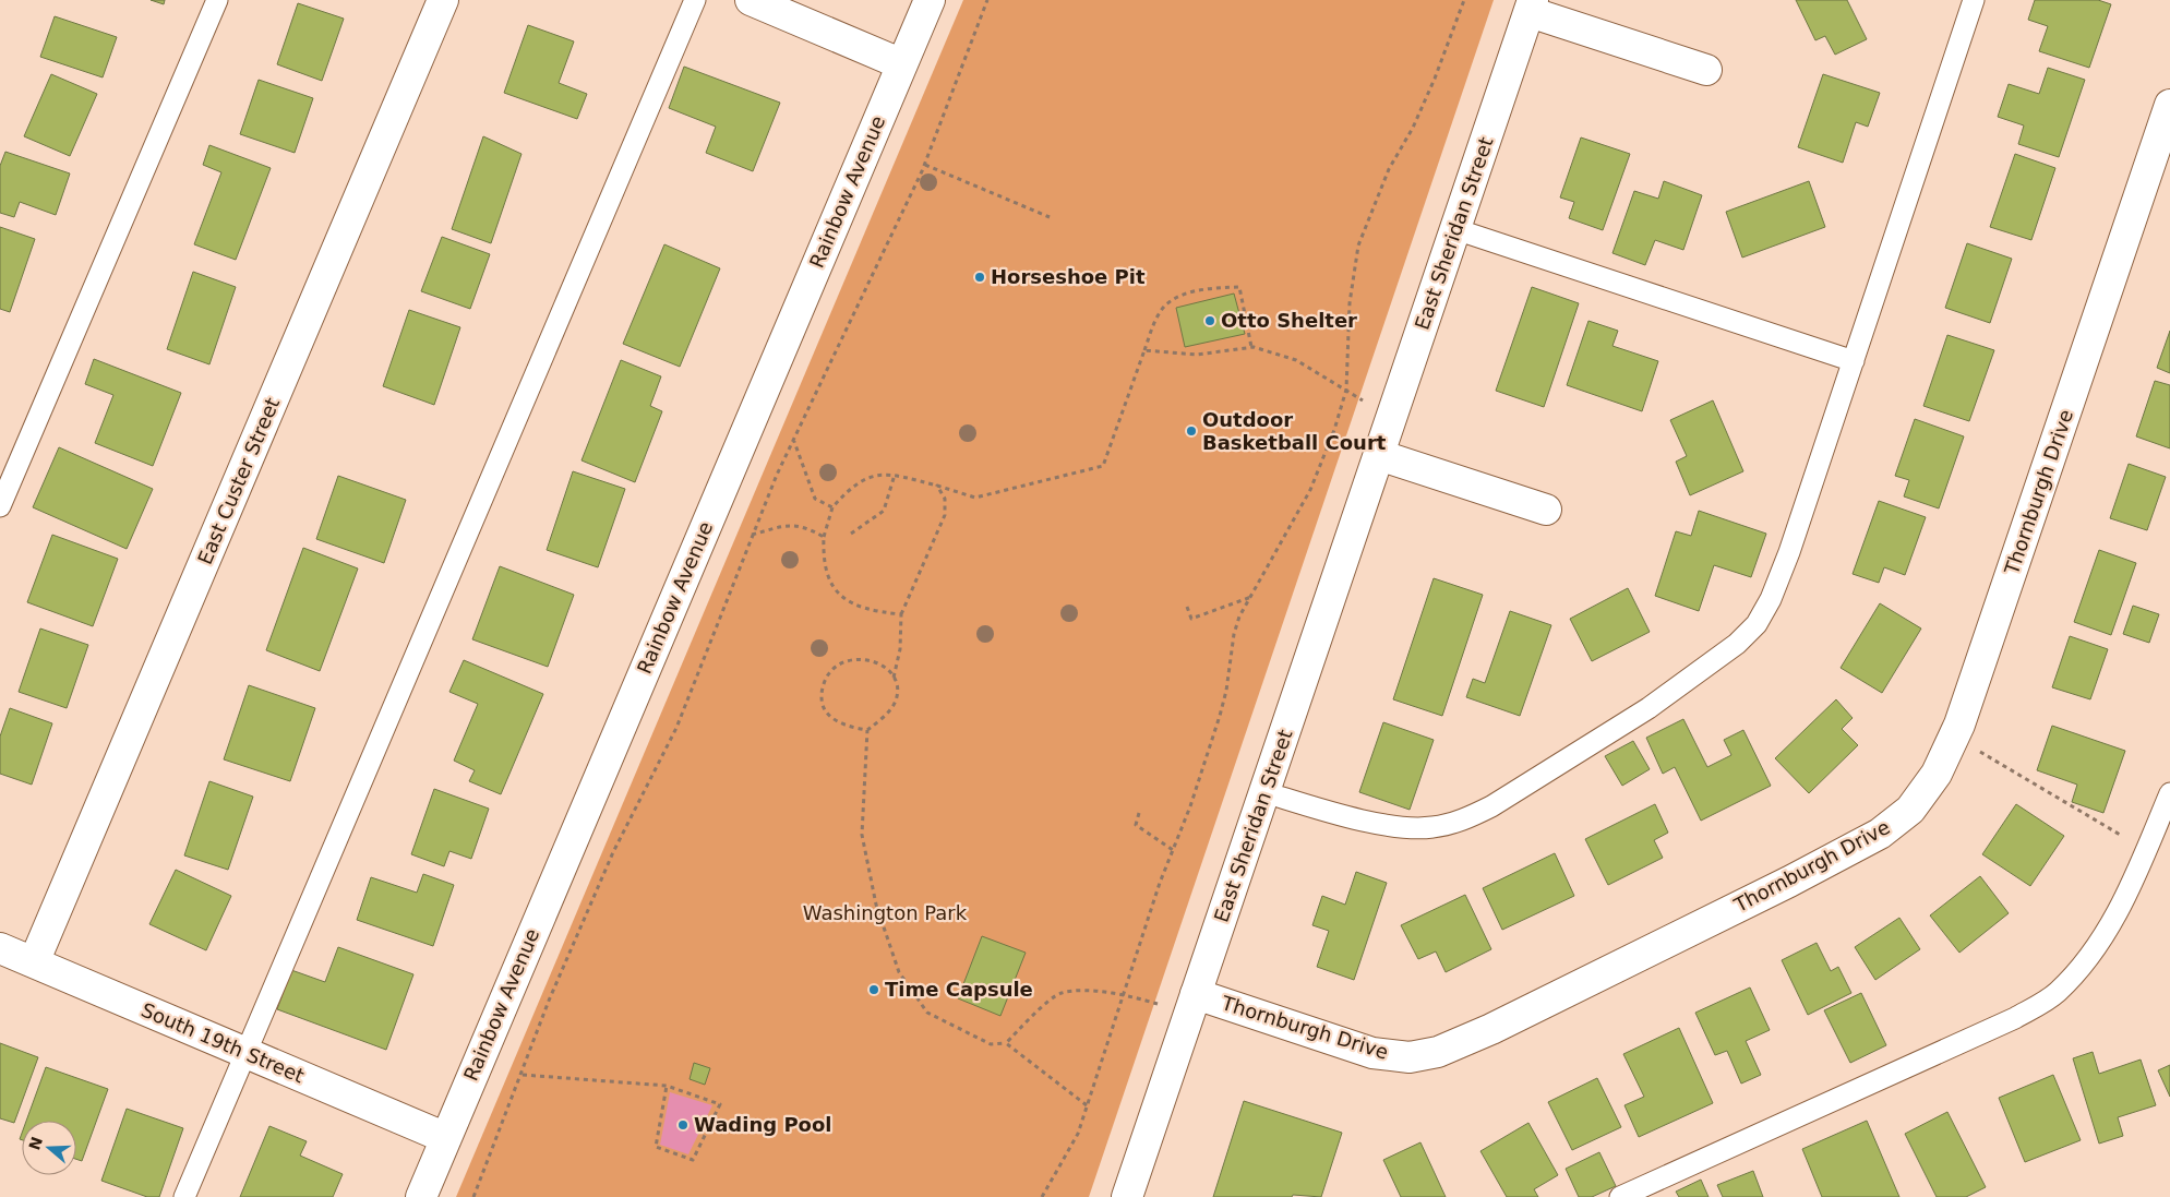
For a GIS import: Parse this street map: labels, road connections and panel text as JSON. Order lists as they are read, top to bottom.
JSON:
{
  "streets": {
    "street": [
      "Rainbow Avenue",
      "East Sheridan Street",
      "East Custer Street",
      "Thornburgh Drive",
      "South 19th Street"
    ]
  },
  "crossings": [
    ["Rainbow Avenue", "South 19th Street"],
    ["East Sheridan Street", "Thornburgh Drive"],
    ["East Custer Street", "South 19th Street"]
  ],
  "parks": ["Washington Park"],
  "places": [
    "Horseshoe Pit",
    "Otto Shelter",
    "Outdoor Basketball Court",
    "Time Capsule",
    "Wading Pool"
  ],
  "north": "left"
}
